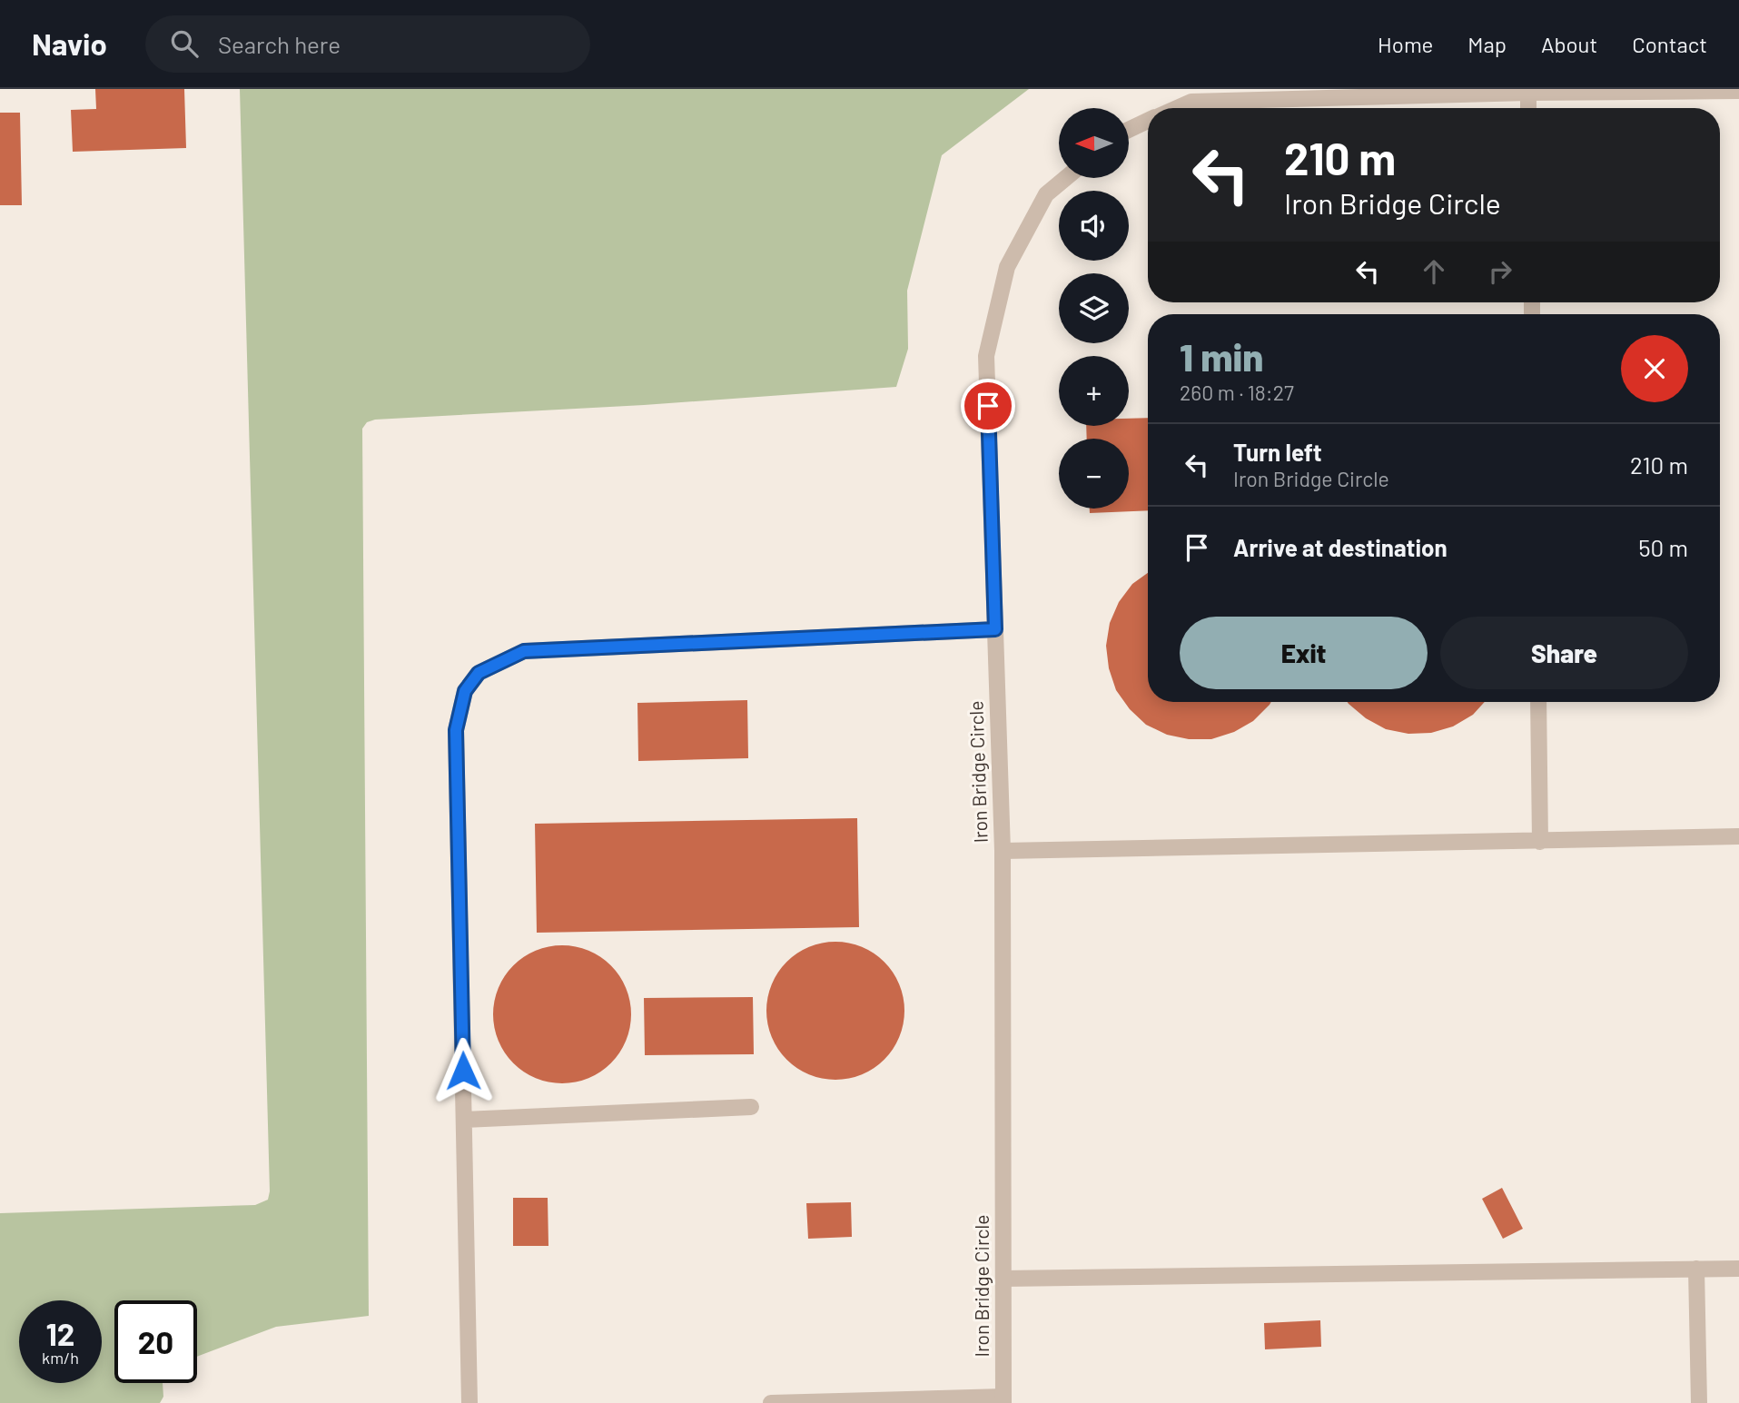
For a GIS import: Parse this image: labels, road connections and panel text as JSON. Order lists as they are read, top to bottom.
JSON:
{
  "streets": {
    "street": ["Iron Bridge Circle"]
  },
  "north": "left",
  "page": {
    "header": "Navio",
    "search": "Search here",
    "nav": [
      "Home",
      "Map",
      "About",
      "Contact"
    ],
    "map_buttons": ["+", "−"],
    "turn": ["210 m", "Iron Bridge Circle"],
    "heading": ["1 min", "260 m · 18:27"],
    "list": [
      {
        "name": "Turn left",
        "note": "Iron Bridge Circle",
        "value": "210 m"
      },
      {
        "name": "Arrive at destination",
        "value": "50 m"
      }
    ],
    "buttons": ["Exit", "Share"],
    "speed": "12 km/h",
    "limit": "20"
  }
}
